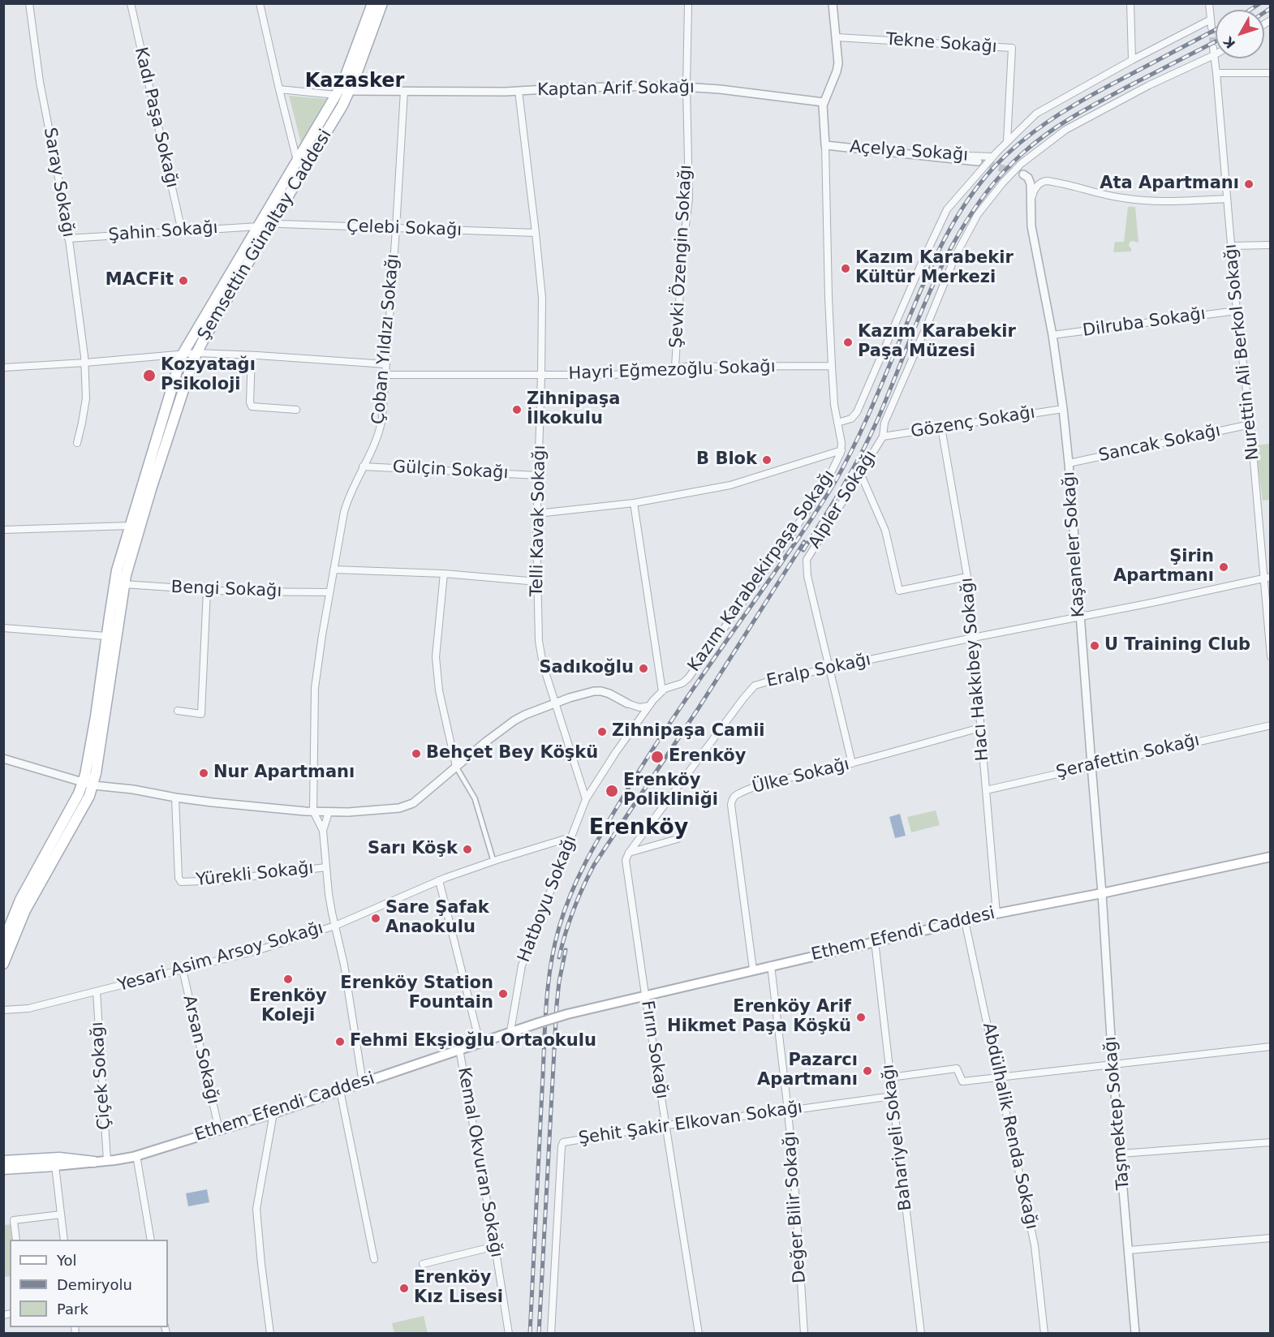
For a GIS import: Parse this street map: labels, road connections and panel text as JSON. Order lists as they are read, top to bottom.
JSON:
{
  "streets": {
    "main road": ["Şemsettin Günaltay Caddesi", "Ethem Efendi Caddesi"],
    "street": [
      "Tekne Sokağı",
      "Kaptan Arif Sokağı",
      "Kadı Paşa Sokağı",
      "Açelya Sokağı",
      "Saray Sokağı",
      "Çelebi Sokağı",
      "Şahin Sokağı",
      "Şevki Özengin Sokağı",
      "Dilruba Sokağı",
      "Çoban Yıldızı Sokağı",
      "Nurettin Ali Berkol Sokağı",
      "Hayri Eğmezoğlu Sokağı",
      "Gözenç Sokağı",
      "Sancak Sokağı",
      "Gülçin Sokağı",
      "Alpler Sokağı",
      "Telli Kavak Sokağı",
      "Kaşaneler Sokağı",
      "Kazım Karabekirpaşa Sokağı",
      "Bengi Sokağı",
      "Hacı Hakkıbey Sokağı",
      "Eralp Sokağı",
      "Şerafettin Sokağı",
      "Ülke Sokağı",
      "Yürekli Sokağı",
      "Hatboyu Sokağı",
      "Yesari Asim Arsoy Sokağı",
      "Arsan Sokağı",
      "Fırın Sokağı",
      "Çiçek Sokağı",
      "Taşmektep Sokağı",
      "Şehit Şakir Elkovan Sokağı",
      "Abdülhalik Renda Sokağı",
      "Bahariyeli Sokağı",
      "Kemal Okvuran Sokağı",
      "Değer Bilir Sokağı"
    ]
  },
  "crossings": [
    ["Kaptan Arif Sokağı", "Şemsettin Günaltay Caddesi"],
    ["Kaptan Arif Sokağı", "Şevki Özengin Sokağı"],
    ["Kaptan Arif Sokağı", "Çoban Yıldızı Sokağı"],
    ["Kaptan Arif Sokağı", "Telli Kavak Sokağı"],
    ["Kadı Paşa Sokağı", "Şahin Sokağı"],
    ["Açelya Sokağı", "Kazım Karabekirpaşa Sokağı"],
    ["Saray Sokağı", "Şahin Sokağı"],
    ["Çelebi Sokağı", "Şemsettin Günaltay Caddesi"],
    ["Çelebi Sokağı", "Çoban Yıldızı Sokağı"],
    ["Çelebi Sokağı", "Telli Kavak Sokağı"],
    ["Şahin Sokağı", "Şemsettin Günaltay Caddesi"],
    ["Şemsettin Günaltay Caddesi", "Bengi Sokağı"],
    ["Şevki Özengin Sokağı", "Hayri Eğmezoğlu Sokağı"],
    ["Dilruba Sokağı", "Nurettin Ali Berkol Sokağı"],
    ["Dilruba Sokağı", "Kaşaneler Sokağı"],
    ["Çoban Yıldızı Sokağı", "Hayri Eğmezoğlu Sokağı"],
    ["Çoban Yıldızı Sokağı", "Gülçin Sokağı"],
    ["Çoban Yıldızı Sokağı", "Bengi Sokağı"],
    ["Nurettin Ali Berkol Sokağı", "Sancak Sokağı"],
    ["Nurettin Ali Berkol Sokağı", "Alpler Sokağı"],
    ["Nurettin Ali Berkol Sokağı", "Eralp Sokağı"],
    ["Hayri Eğmezoğlu Sokağı", "Telli Kavak Sokağı"],
    ["Hayri Eğmezoğlu Sokağı", "Kazım Karabekirpaşa Sokağı"],
    ["Gözenç Sokağı", "Alpler Sokağı"],
    ["Gözenç Sokağı", "Kaşaneler Sokağı"],
    ["Gözenç Sokağı", "Hacı Hakkıbey Sokağı"],
    ["Sancak Sokağı", "Kaşaneler Sokağı"],
    ["Gülçin Sokağı", "Telli Kavak Sokağı"],
    ["Alpler Sokağı", "Eralp Sokağı"],
    ["Alpler Sokağı", "Ülke Sokağı"],
    ["Telli Kavak Sokağı", "Hatboyu Sokağı"],
    ["Kaşaneler Sokağı", "Eralp Sokağı"],
    ["Kaşaneler Sokağı", "Şerafettin Sokağı"],
    ["Kaşaneler Sokağı", "Ethem Efendi Caddesi"],
    ["Kaşaneler Sokağı", "Taşmektep Sokağı"],
    ["Kazım Karabekirpaşa Sokağı", "Hatboyu Sokağı"],
    ["Hacı Hakkıbey Sokağı", "Eralp Sokağı"],
    ["Hacı Hakkıbey Sokağı", "Şerafettin Sokağı"],
    ["Hacı Hakkıbey Sokağı", "Ülke Sokağı"],
    ["Hacı Hakkıbey Sokağı", "Ethem Efendi Caddesi"],
    ["Eralp Sokağı", "Fırın Sokağı"],
    ["Ülke Sokağı", "Ethem Efendi Caddesi"],
    ["Hatboyu Sokağı", "Ethem Efendi Caddesi"],
    ["Hatboyu Sokağı", "Yesari Asim Arsoy Sokağı"],
    ["Ethem Efendi Caddesi", "Arsan Sokağı"],
    ["Ethem Efendi Caddesi", "Fırın Sokağı"],
    ["Ethem Efendi Caddesi", "Çiçek Sokağı"],
    ["Ethem Efendi Caddesi", "Taşmektep Sokağı"],
    ["Ethem Efendi Caddesi", "Abdülhalik Renda Sokağı"],
    ["Ethem Efendi Caddesi", "Bahariyeli Sokağı"],
    ["Ethem Efendi Caddesi", "Kemal Okvuran Sokağı"],
    ["Ethem Efendi Caddesi", "Değer Bilir Sokağı"],
    ["Yesari Asim Arsoy Sokağı", "Arsan Sokağı"],
    ["Yesari Asim Arsoy Sokağı", "Çiçek Sokağı"],
    ["Fırın Sokağı", "Şehit Şakir Elkovan Sokağı"],
    ["Şehit Şakir Elkovan Sokağı", "Bahariyeli Sokağı"],
    ["Şehit Şakir Elkovan Sokağı", "Değer Bilir Sokağı"]
  ],
  "districts": ["Kazasker", "Erenköy"],
  "places": [
    "Ata Apartmanı",
    "Kazım Karabekir Kültür Merkezi",
    "MACFit",
    "Kazım Karabekir Paşa Müzesi",
    "Kozyatağı Psikoloji",
    "Zihnipaşa İlkokulu",
    "B Blok",
    "Şirin Apartmanı",
    "U Training Club",
    "Sadıkoğlu",
    "Zihnipaşa Camii",
    "Behçet Bey Köşkü",
    "Erenköy",
    "Nur Apartmanı",
    "Erenköy Polikliniği",
    "Sarı Köşk",
    "Sare Şafak Anaokulu",
    "Erenköy Koleji",
    "Erenköy Station Fountain",
    "Erenköy Arif Hikmet Paşa Köşkü",
    "Fehmi Ekşioğlu Ortaokulu",
    "Pazarcı Apartmanı",
    "Erenköy Kız Lisesi"
  ],
  "legend": ["Yol", "Demiryolu", "Park"],
  "north": "bottom left"
}
